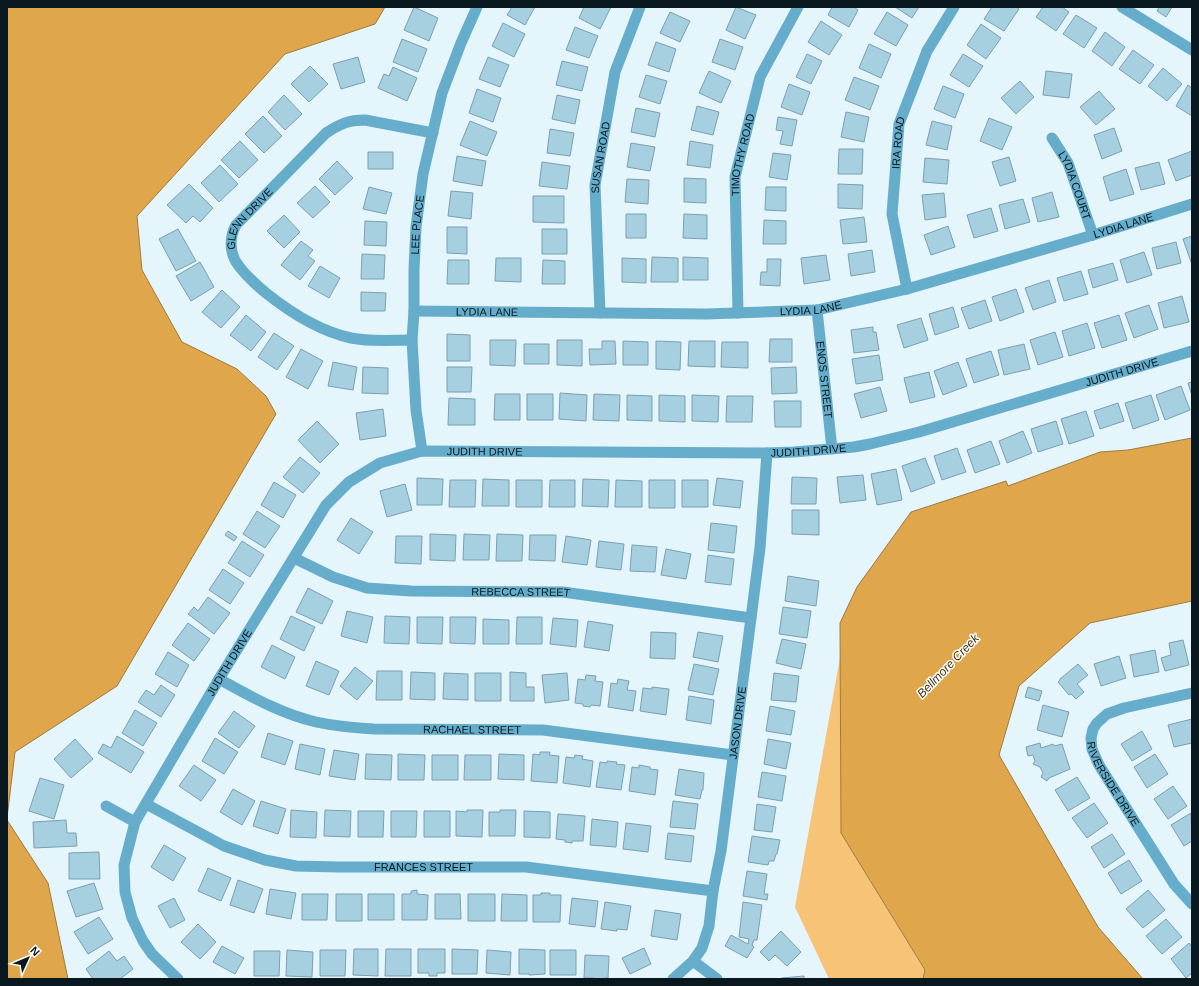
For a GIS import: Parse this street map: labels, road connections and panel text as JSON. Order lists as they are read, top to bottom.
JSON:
{
  "streets": {
    "street": [
      "IRA ROAD",
      "TIMOTHY ROAD",
      "SUSAN ROAD",
      "LYDIA COURT",
      "GLENN DRIVE",
      "LEE PLACE",
      "LYDIA LANE",
      "JUDITH DRIVE",
      "ENOS STREET",
      "REBECCA STREET",
      "JASON DRIVE",
      "RACHAEL STREET",
      "RIVERSIDE DRIVE",
      "FRANCES STREET"
    ]
  },
  "crossings": [
    ["IRA ROAD", "LYDIA LANE"],
    ["TIMOTHY ROAD", "LYDIA LANE"],
    ["SUSAN ROAD", "LYDIA LANE"],
    ["LYDIA COURT", "LYDIA LANE"],
    ["GLENN DRIVE", "LEE PLACE"],
    ["LEE PLACE", "LYDIA LANE"],
    ["LEE PLACE", "JUDITH DRIVE"],
    ["LYDIA LANE", "ENOS STREET"],
    ["JUDITH DRIVE", "ENOS STREET"],
    ["JUDITH DRIVE", "REBECCA STREET"],
    ["JUDITH DRIVE", "JASON DRIVE"],
    ["JUDITH DRIVE", "RACHAEL STREET"],
    ["JUDITH DRIVE", "FRANCES STREET"],
    ["REBECCA STREET", "JASON DRIVE"],
    ["JASON DRIVE", "RACHAEL STREET"],
    ["JASON DRIVE", "FRANCES STREET"]
  ],
  "water": ["Bellmore Creek"],
  "north": "top right"
}
